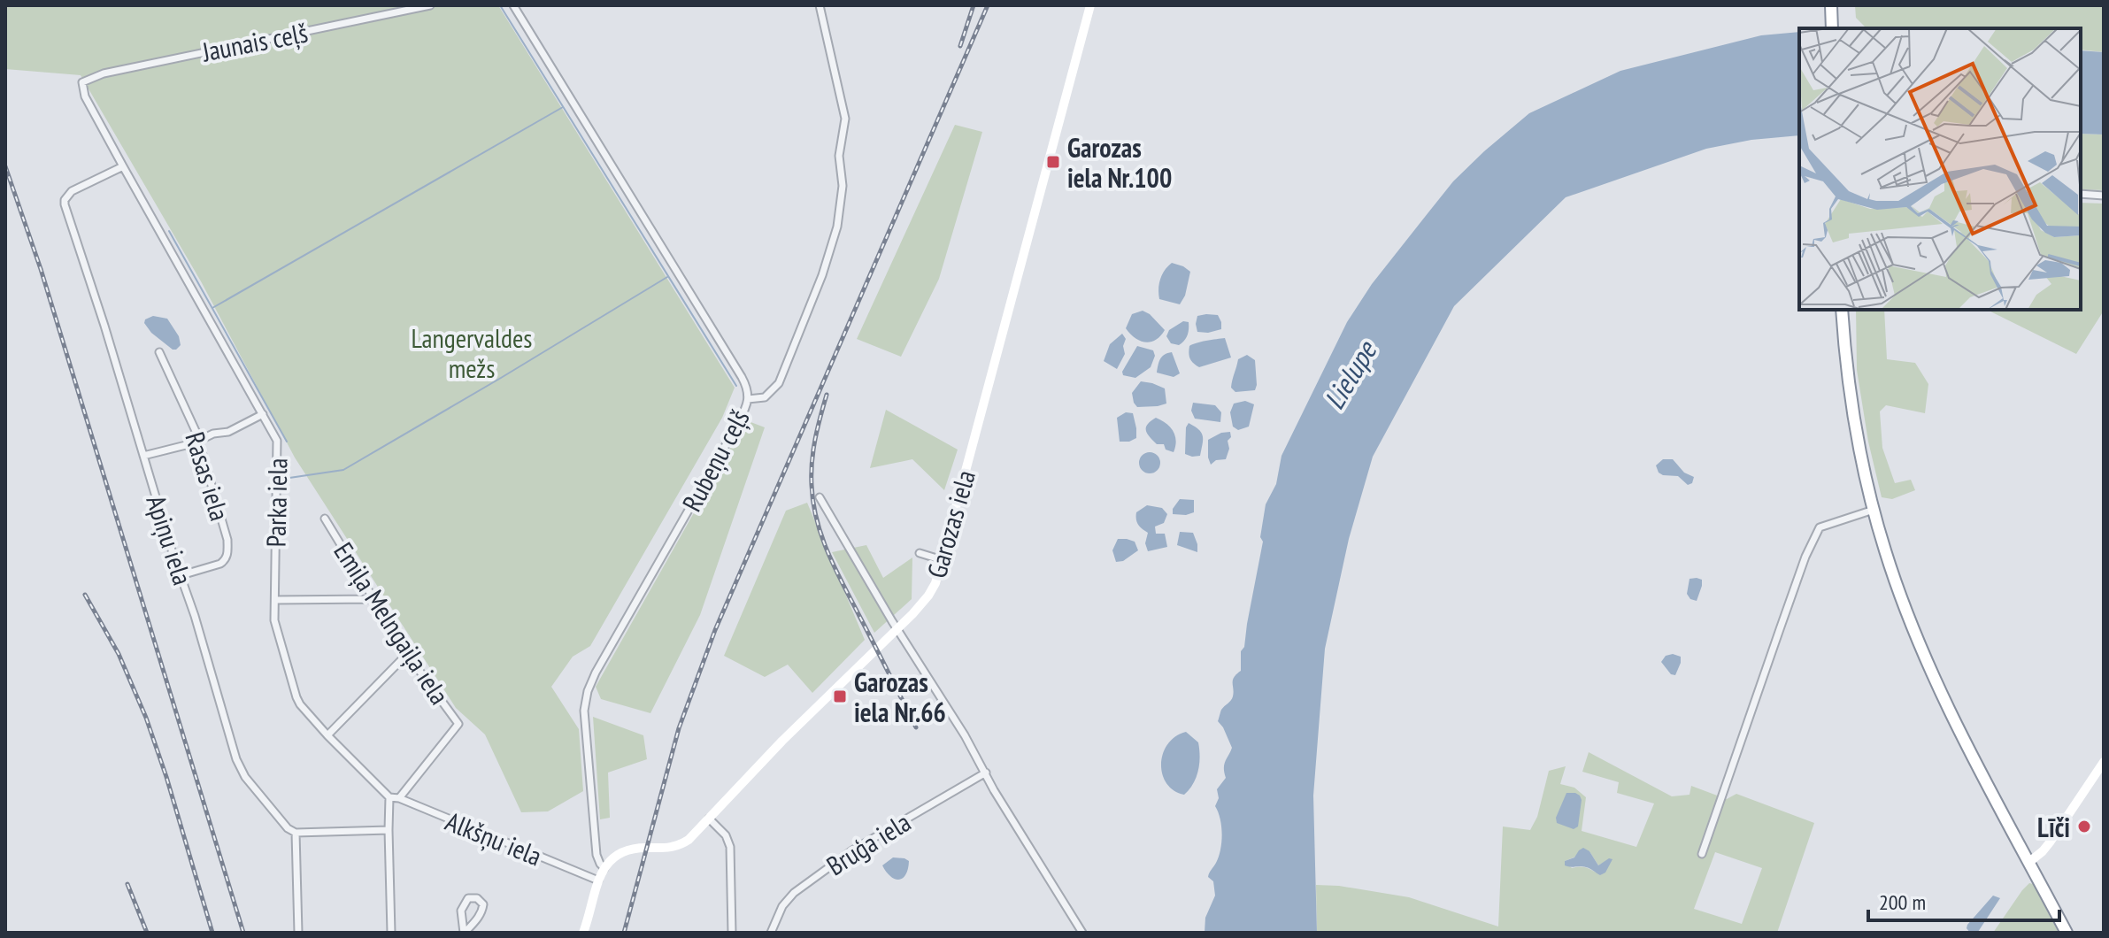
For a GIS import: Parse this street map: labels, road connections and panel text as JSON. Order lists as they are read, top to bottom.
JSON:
{
  "streets": {
    "main road": ["Garozas iela"],
    "street": [
      "Jaunais ceļš",
      "Rubeņu ceļš",
      "Rasas iela",
      "Parka iela",
      "Apiņu iela",
      "Emiļa Melngaiļa iela",
      "Alkšņu iela",
      "Bruģa iela"
    ]
  },
  "crossings": [
    ["Jaunais ceļš", "Parka iela"],
    ["Rubeņu ceļš", "Garozas iela"],
    ["Rasas iela", "Apiņu iela"],
    ["Parka iela", "Apiņu iela"],
    ["Parka iela", "Alkšņu iela"],
    ["Garozas iela", "Alkšņu iela"],
    ["Emiļa Melngaiļa iela", "Alkšņu iela"]
  ],
  "water": ["Lielupe"],
  "parks": ["Langervaldes mežs"],
  "places": {
    "transit": ["Garozas iela Nr.100", "Garozas iela Nr.66"],
    "other": ["Līči"]
  },
  "scale_bar": "200 m"
}
